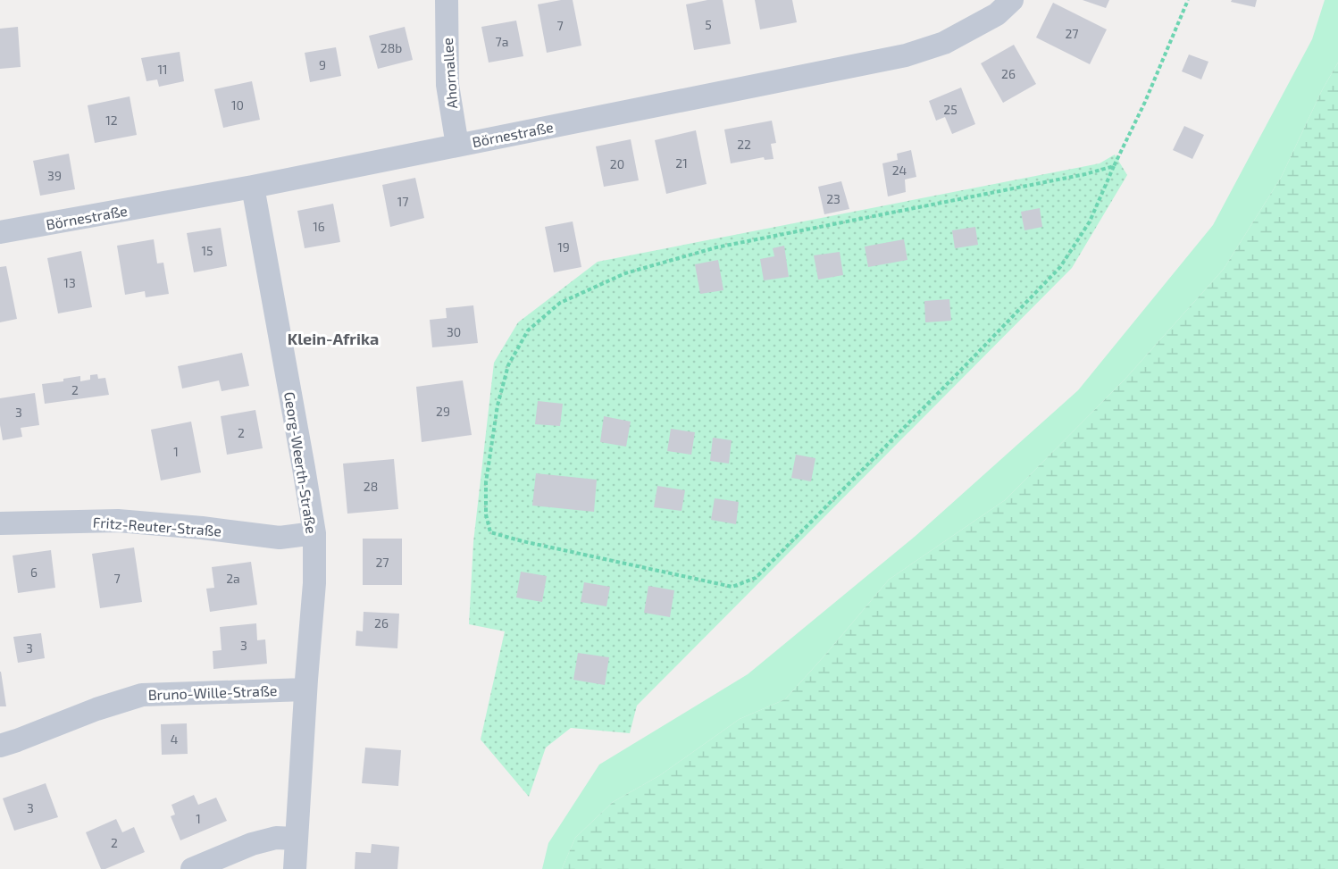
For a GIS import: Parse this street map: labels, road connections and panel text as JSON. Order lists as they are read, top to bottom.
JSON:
{
  "streets": {
    "street": [
      "Ahornallee",
      "Börnestraße",
      "Georg-Weerth-Straße",
      "Fritz-Reuter-Straße",
      "Bruno-Wille-Straße"
    ]
  },
  "crossings": [
    ["Ahornallee", "Börnestraße"],
    ["Börnestraße", "Georg-Weerth-Straße"],
    ["Georg-Weerth-Straße", "Fritz-Reuter-Straße"],
    ["Georg-Weerth-Straße", "Bruno-Wille-Straße"]
  ],
  "districts": ["Klein-Afrika"],
  "house_numbers": [
    "5",
    "7",
    "27",
    "7a",
    "28b",
    "9",
    "11",
    "26",
    "10",
    "25",
    "12",
    "22",
    "21",
    "20",
    "24",
    "39",
    "23",
    "17",
    "16",
    "19",
    "15",
    "13",
    "30",
    "2",
    "29",
    "3",
    "2",
    "1",
    "28",
    "27",
    "6",
    "7",
    "2a",
    "26",
    "3",
    "3",
    "4",
    "3",
    "1",
    "2"
  ]
}
